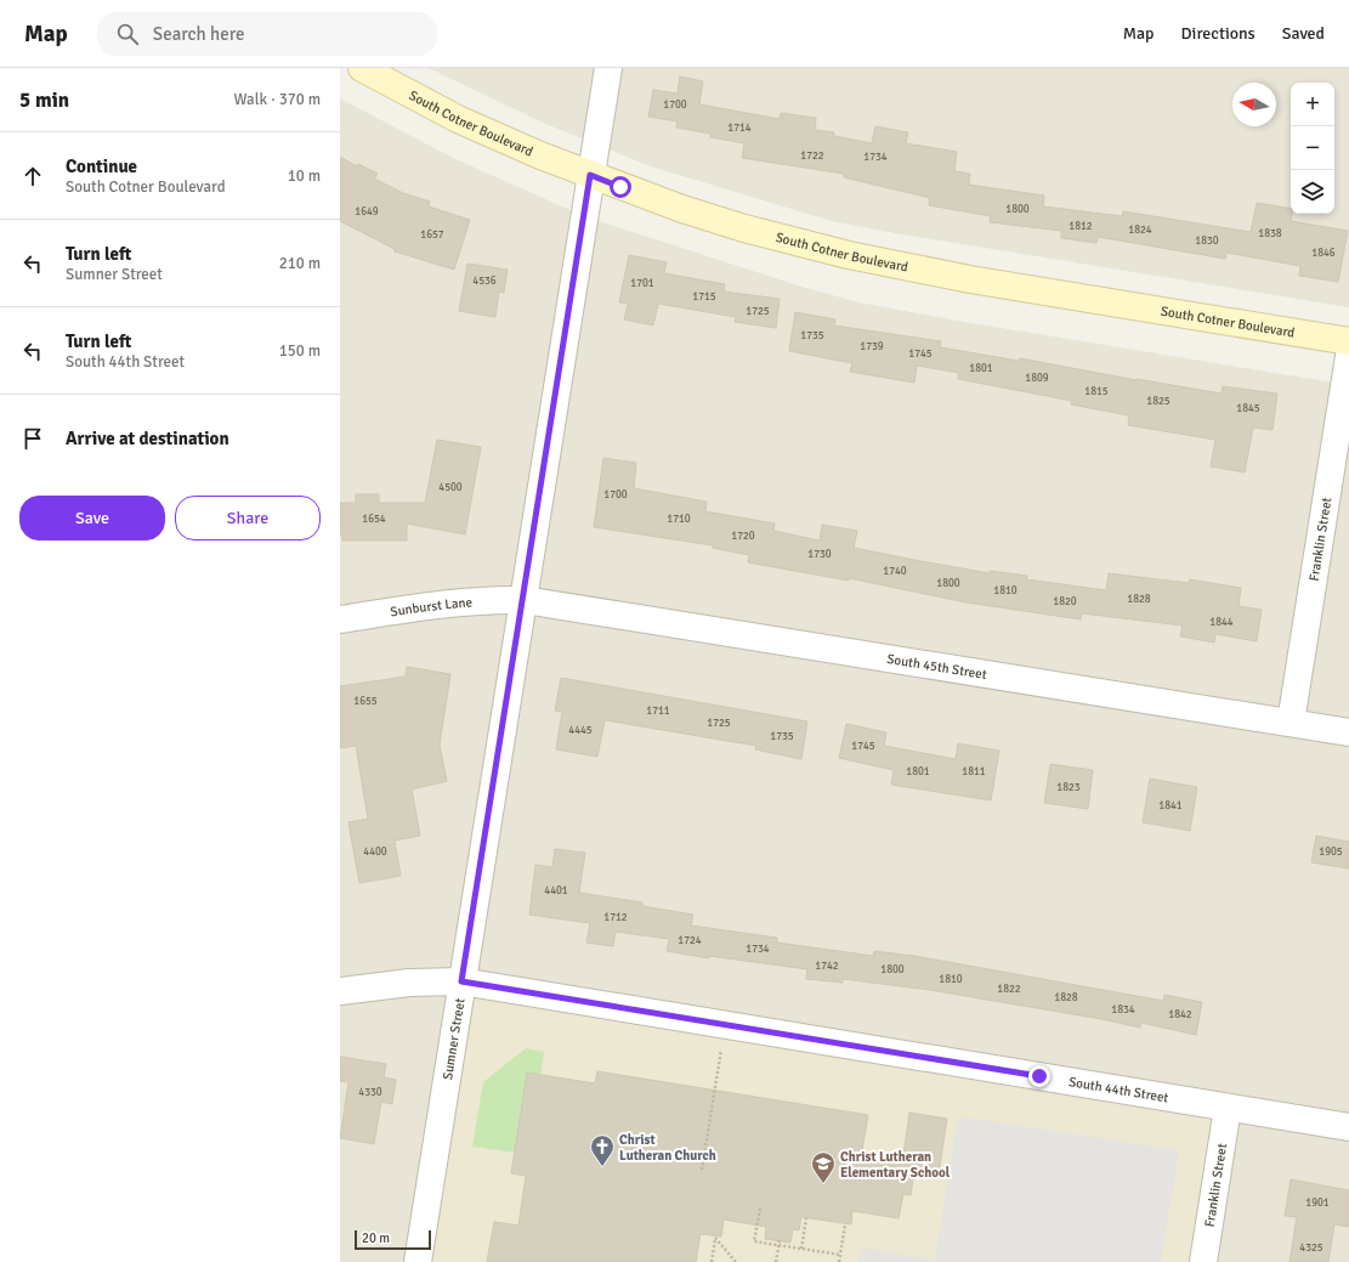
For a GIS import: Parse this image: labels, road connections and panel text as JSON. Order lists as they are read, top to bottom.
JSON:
{
  "streets": {
    "main road": ["South Cotner Boulevard"],
    "street": [
      "Franklin Street",
      "Sunburst Lane",
      "South 45th Street",
      "Sumner Street",
      "South 44th Street"
    ]
  },
  "crossings": [
    ["South Cotner Boulevard", "Sumner Street"],
    ["Franklin Street", "South 45th Street"],
    ["Franklin Street", "South 44th Street"],
    ["Sunburst Lane", "South 45th Street"],
    ["Sunburst Lane", "Sumner Street"],
    ["South 45th Street", "Sumner Street"],
    ["Sumner Street", "South 44th Street"]
  ],
  "places": {
    "church": ["Christ Lutheran Church"],
    "school or university": ["Christ Lutheran Elementary School"]
  },
  "house_numbers": [
    "1700",
    "1714",
    "1722",
    "1734",
    "1800",
    "1649",
    "1812",
    "1824",
    "1838",
    "1657",
    "1830",
    "1846",
    "4536",
    "1701",
    "1715",
    "1725",
    "1735",
    "1739",
    "1745",
    "1801",
    "1809",
    "1815",
    "1825",
    "1845",
    "4500",
    "1700",
    "1654",
    "1710",
    "1720",
    "1730",
    "1740",
    "1800",
    "1810",
    "1828",
    "1820",
    "1844",
    "1655",
    "1711",
    "1725",
    "4445",
    "1735",
    "1745",
    "1801",
    "1811",
    "1823",
    "1841",
    "4400",
    "1905",
    "4401",
    "1712",
    "1724",
    "1734",
    "1742",
    "1800",
    "1810",
    "1822",
    "1828",
    "1834",
    "1842",
    "4330",
    "1901",
    "4325"
  ],
  "scale_bar": "20 m",
  "north": "left",
  "page": {
    "header": "Map",
    "search": "Search here",
    "nav": ["Map", "Directions", "Saved"],
    "heading": ["5 min", "Walk · 370 m"],
    "map_buttons": ["+", "−"],
    "list": [
      ["Continue", "South Cotner Boulevard", "10 m"],
      ["Turn left", "Sumner Street", "210 m"],
      ["Turn left", "South 44th Street", "150 m"],
      "Arrive at destination"
    ],
    "buttons": ["Save", "Share"],
    "scale": "20 m"
  }
}
